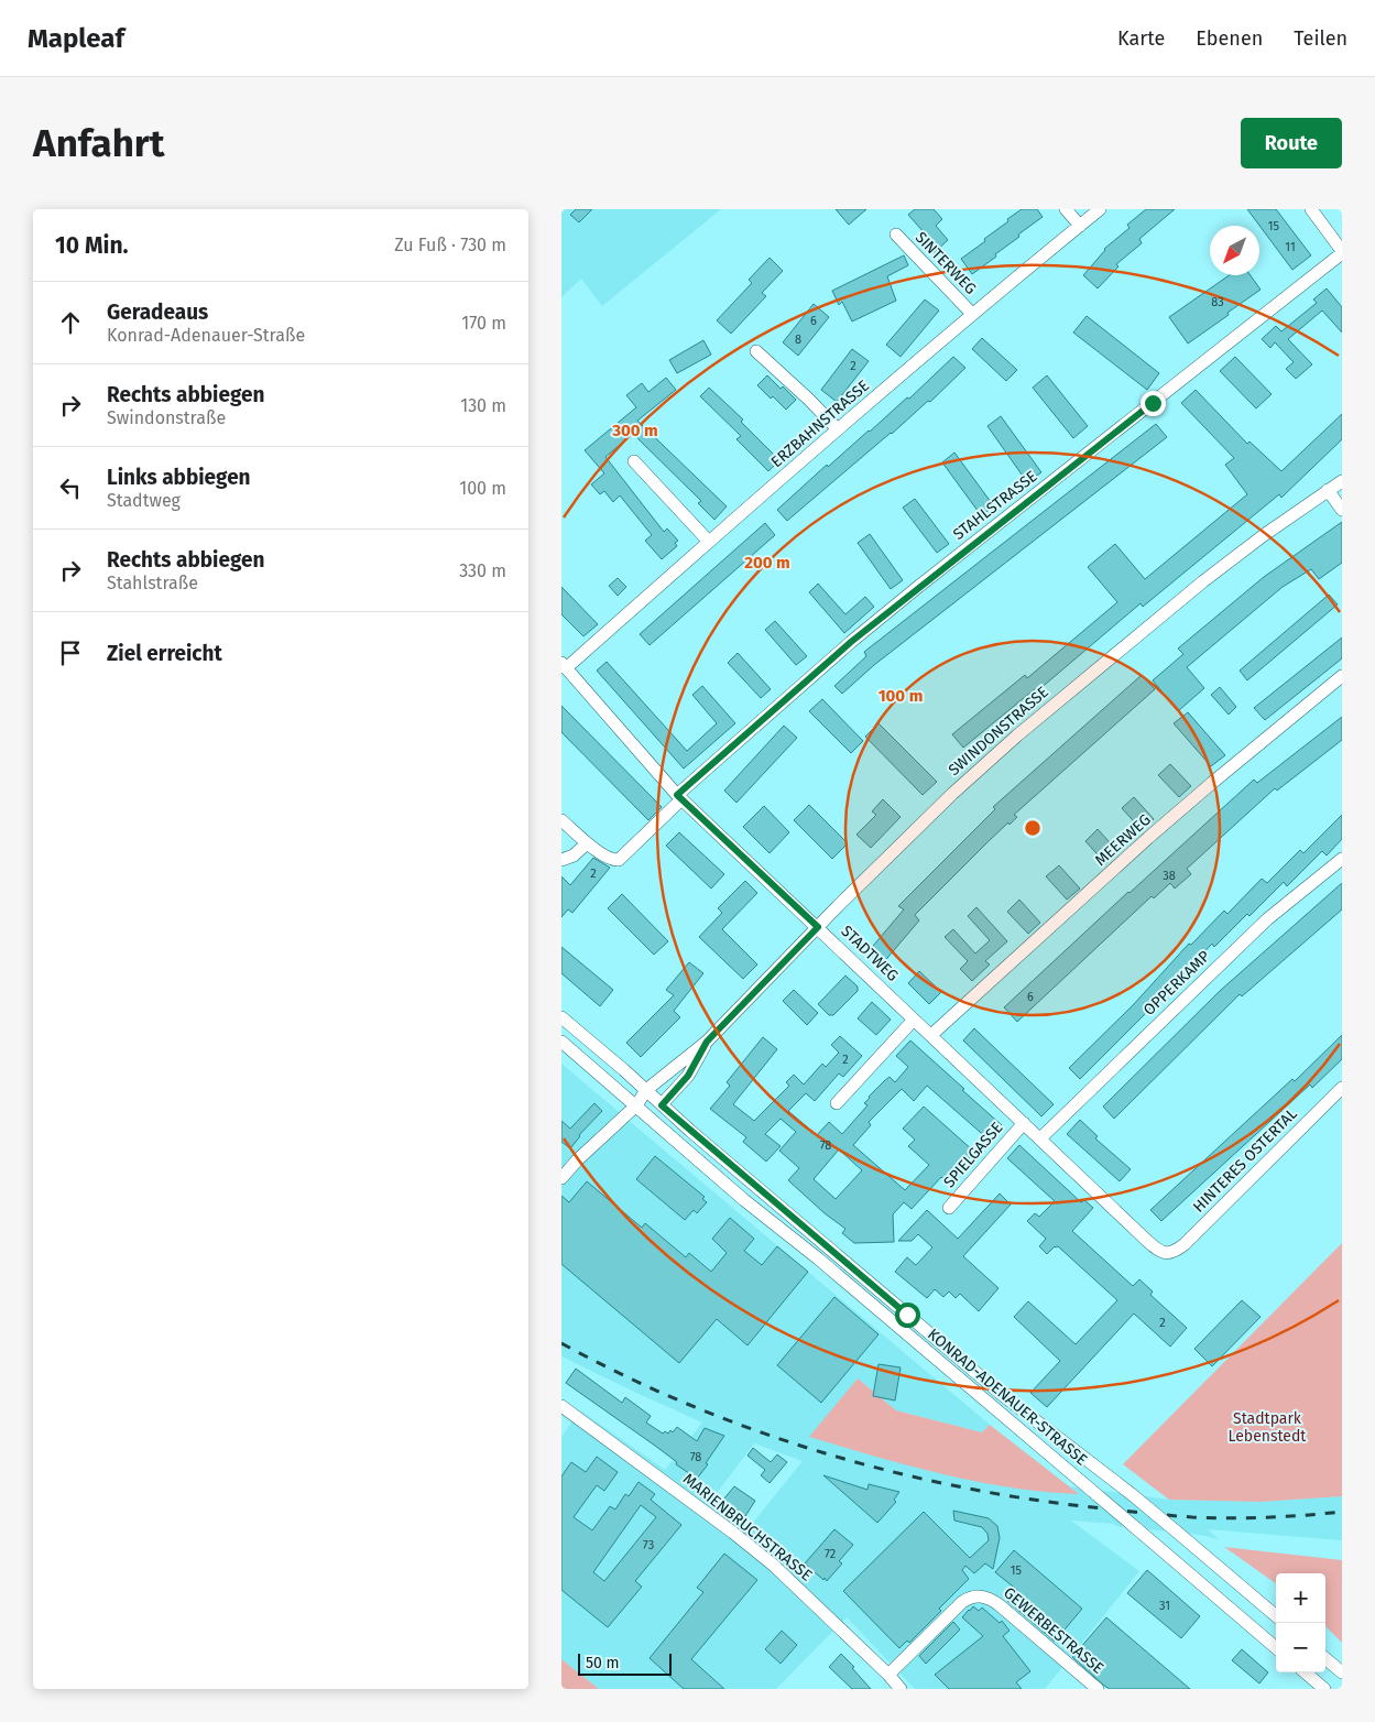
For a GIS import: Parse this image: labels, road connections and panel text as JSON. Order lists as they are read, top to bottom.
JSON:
{
  "streets": {
    "street": [
      "SINTERWEG",
      "ERZBAHNSTRASSE",
      "STAHLSTRASSE",
      "SWINDONSTRASSE",
      "MEERWEG",
      "STADTWEG",
      "OPPERKAMP",
      "SPIELGASSE",
      "HINTERES OSTERTAL",
      "KONRAD-ADENAUER-STRASSE",
      "MARIENBRUCHSTRASSE",
      "GEWERBESTRASSE"
    ]
  },
  "crossings": [
    ["SINTERWEG", "ERZBAHNSTRASSE"],
    ["ERZBAHNSTRASSE", "STADTWEG"],
    ["STAHLSTRASSE", "STADTWEG"],
    ["SWINDONSTRASSE", "STADTWEG"],
    ["SWINDONSTRASSE", "KONRAD-ADENAUER-STRASSE"],
    ["MEERWEG", "STADTWEG"],
    ["STADTWEG", "OPPERKAMP"],
    ["STADTWEG", "SPIELGASSE"],
    ["STADTWEG", "HINTERES OSTERTAL"],
    ["MARIENBRUCHSTRASSE", "GEWERBESTRASSE"]
  ],
  "parks": ["Stadtpark Lebenstedt"],
  "house_numbers": [
    "15",
    "11",
    "83",
    "6",
    "8",
    "2",
    "2",
    "38",
    "6",
    "2",
    "78",
    "2",
    "78",
    "73",
    "72",
    "15",
    "31"
  ],
  "scale_bar": "50 m",
  "north": "bottom left",
  "page": {
    "header": "Mapleaf",
    "nav": ["Karte", "Ebenen", "Teilen"],
    "buttons": "Route",
    "title": "Anfahrt",
    "heading": ["10 Min.", "Zu Fuß · 730 m"],
    "list": [
      ["Geradeaus", "Konrad-Adenauer-Straße", "170 m"],
      ["Rechts abbiegen", "Swindonstraße", "130 m"],
      ["Links abbiegen", "Stadtweg", "100 m"],
      ["Rechts abbiegen", "Stahlstraße", "330 m"],
      "Ziel erreicht"
    ],
    "map_buttons": ["+", "−"],
    "scale": "50 m"
  },
  "rings": ["300 m", "200 m", "100 m"]
}
